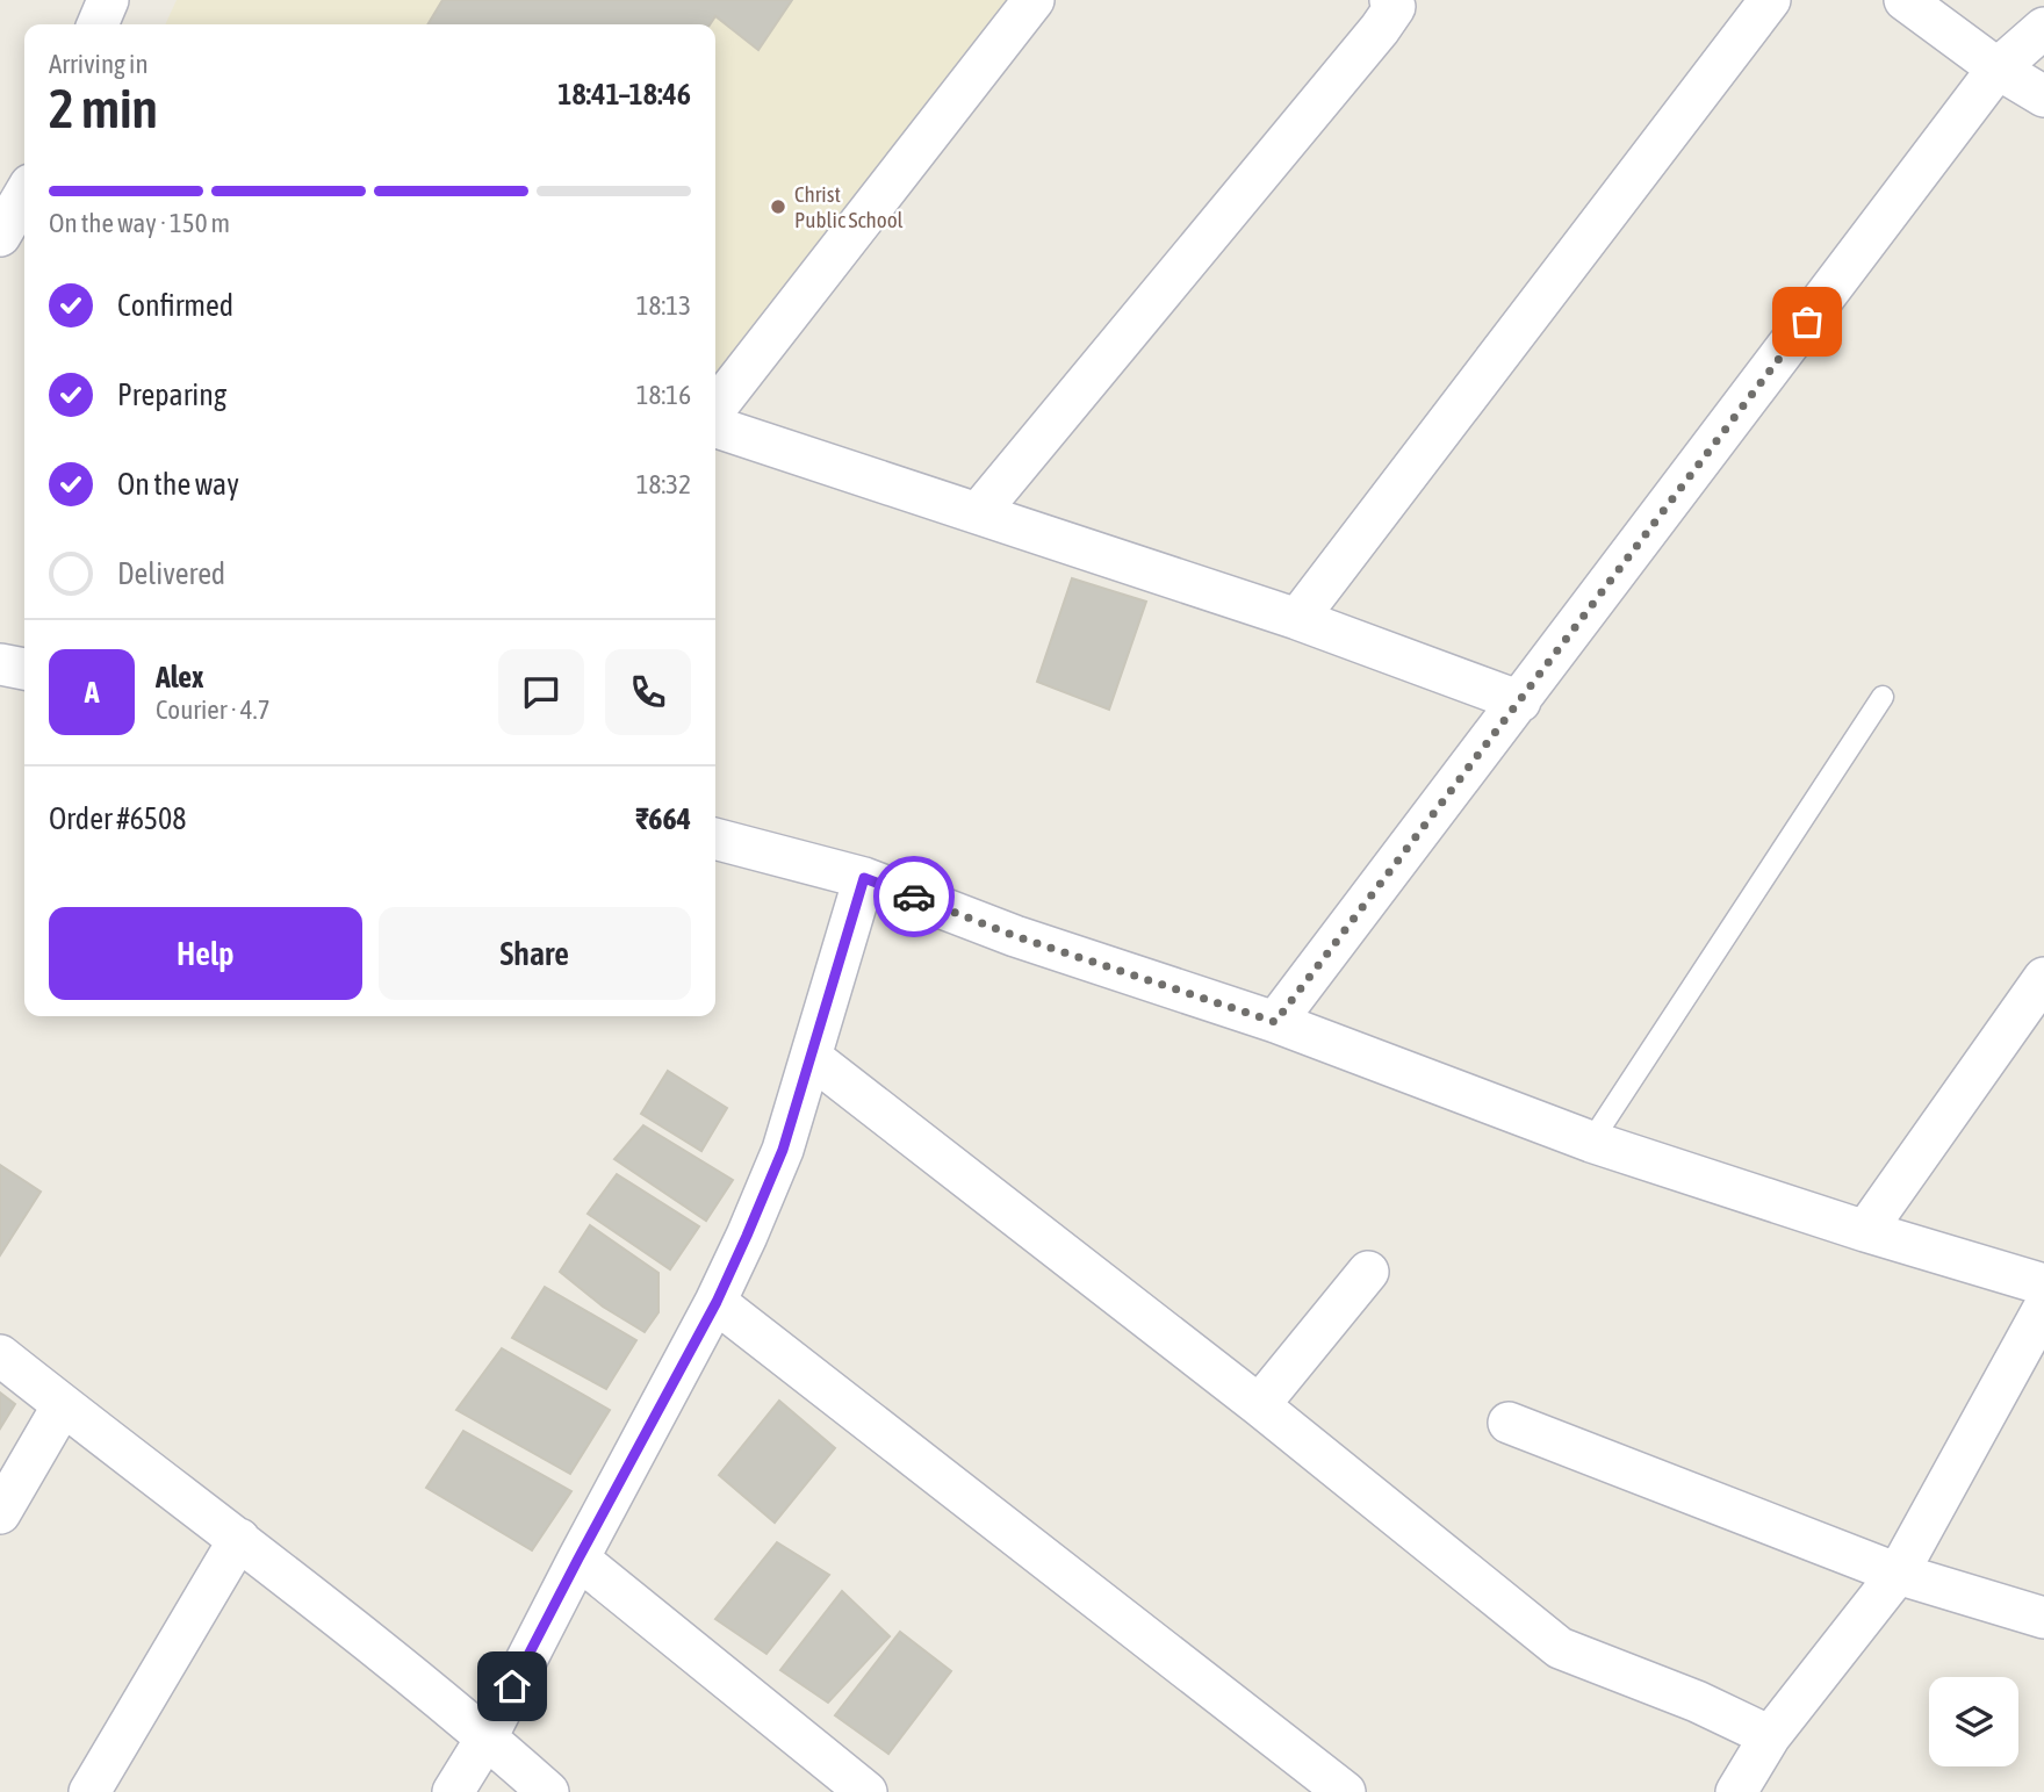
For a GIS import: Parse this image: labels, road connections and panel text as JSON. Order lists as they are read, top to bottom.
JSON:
{
  "places": ["Christ Public School"],
  "page": {
    "heading": ["2 min", "Arriving in", "18:41–18:46"],
    "panel": [
      "Alex",
      "Courier · 4.7",
      "Order #6508",
      "₹664"
    ],
    "bar": "On the way · 150 m",
    "list": [
      ["Confirmed", "18:13"],
      ["Preparing", "18:16"],
      ["On the way", "18:32"],
      "Delivered"
    ],
    "round": "A",
    "buttons": ["Help", "Share"]
  }
}
